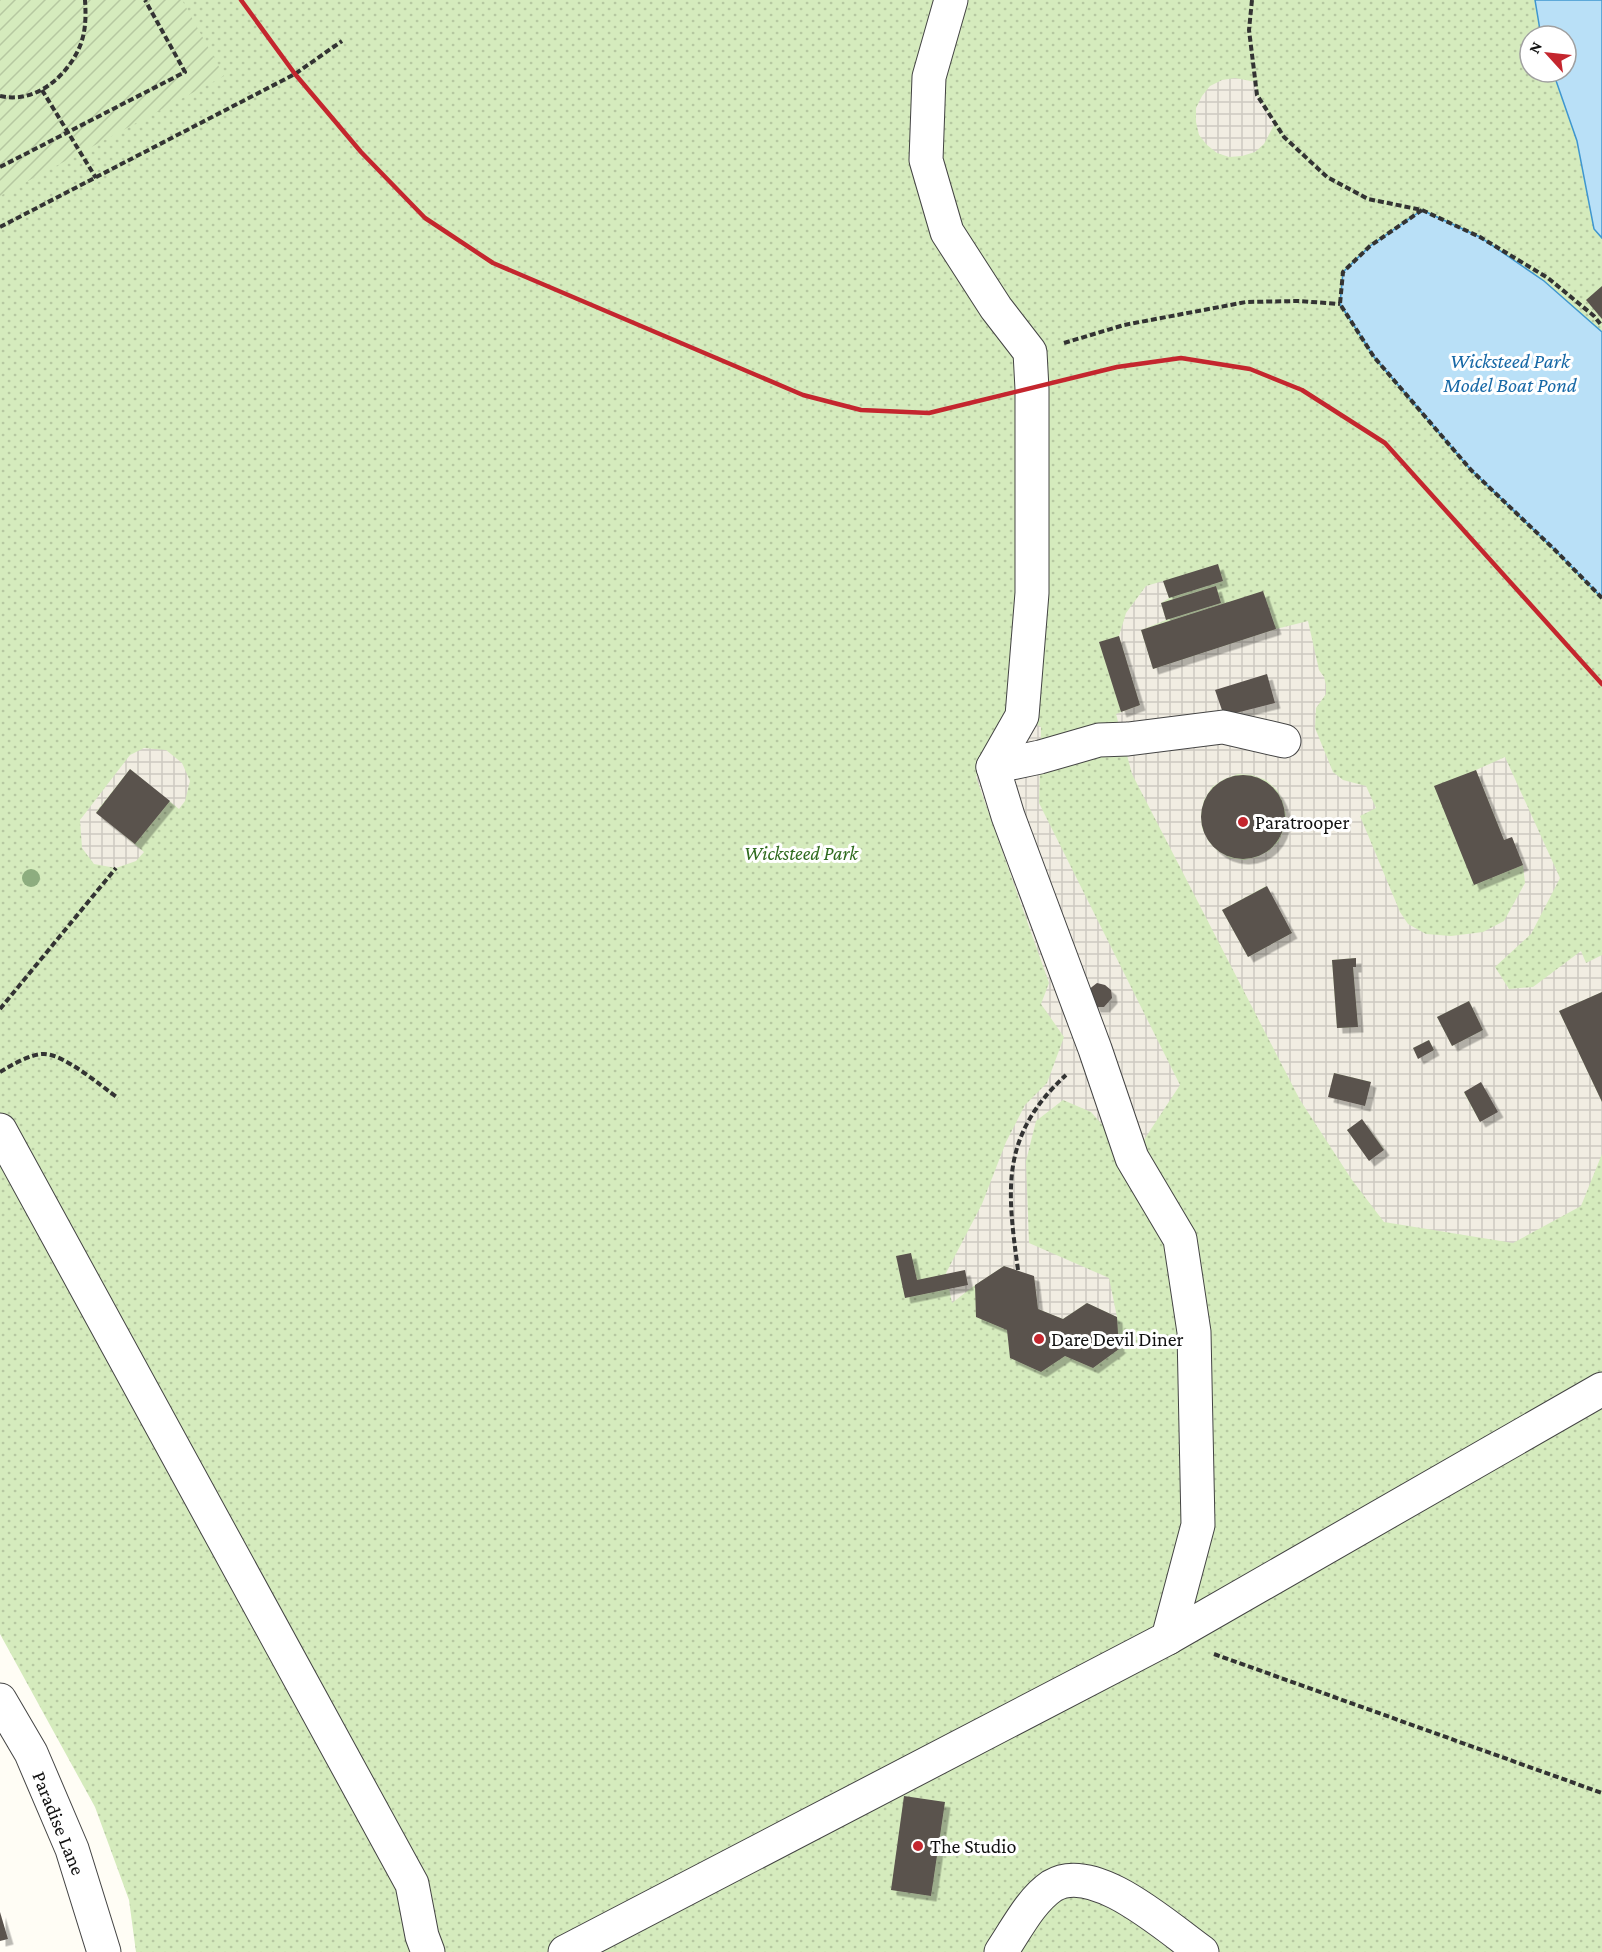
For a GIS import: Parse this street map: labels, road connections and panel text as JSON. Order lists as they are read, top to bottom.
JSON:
{
  "streets": {
    "street": ["Paradise Lane"]
  },
  "water": ["Wicksteed Park Model Boat Pond"],
  "parks": ["Wicksteed Park"],
  "places": ["Paratrooper", "Dare Devil Diner", "The Studio"],
  "north": "top left"
}
